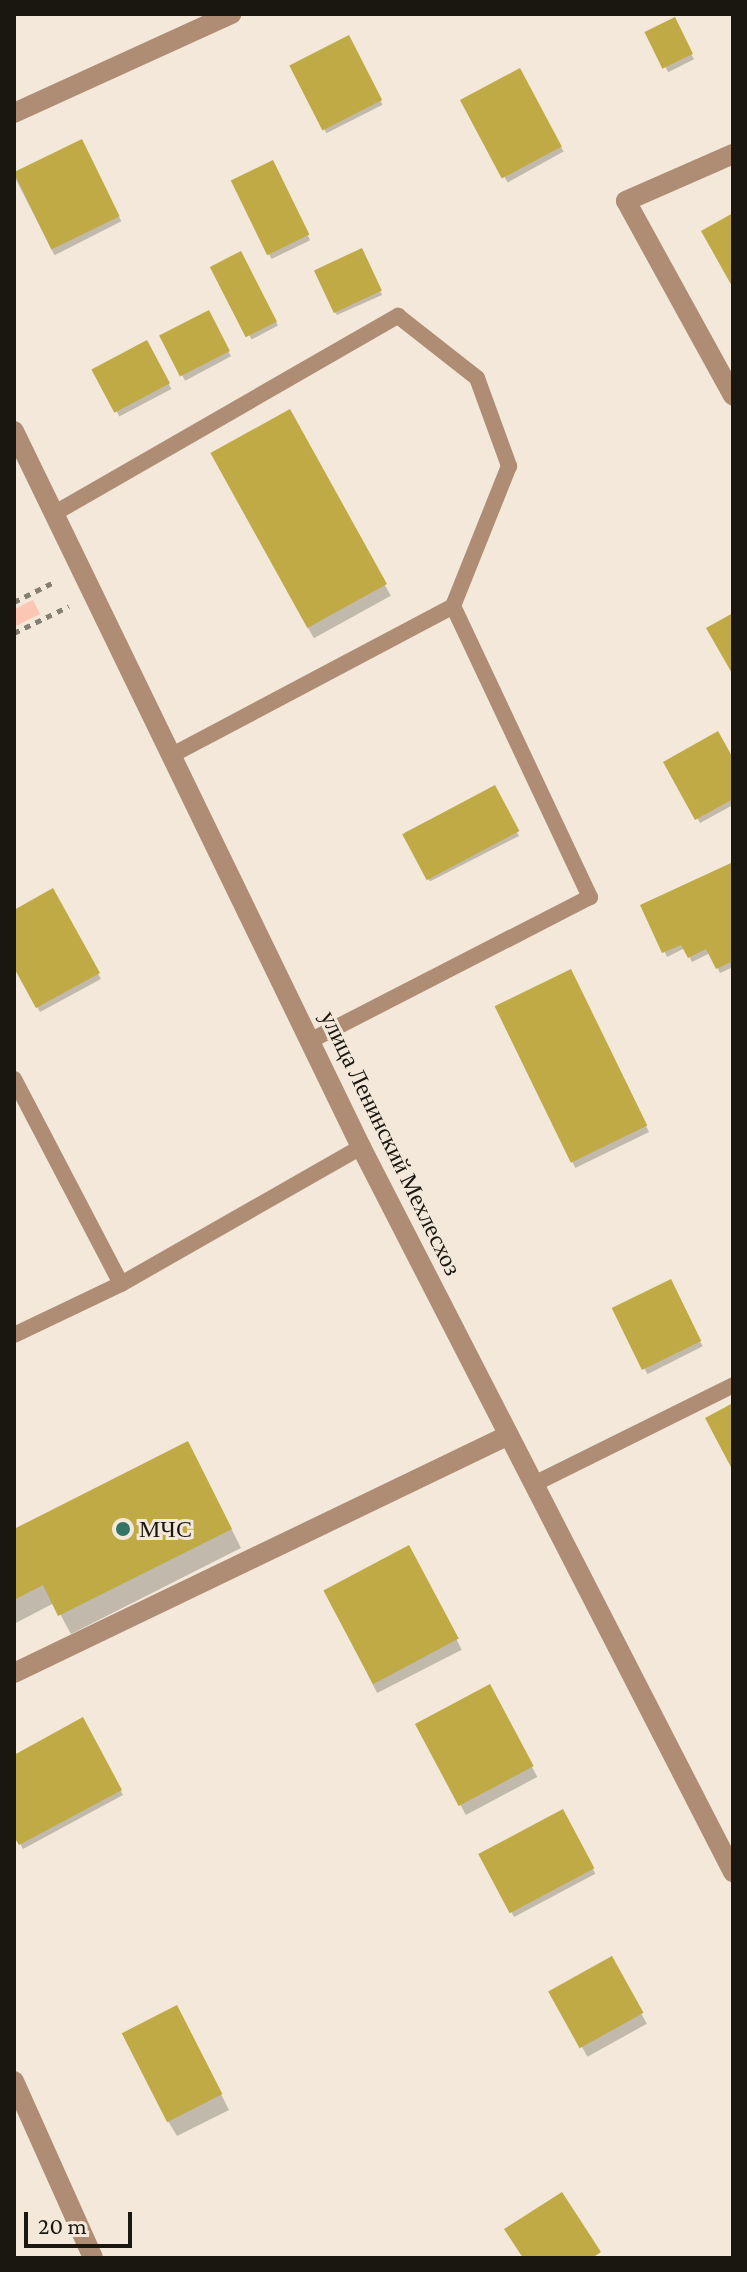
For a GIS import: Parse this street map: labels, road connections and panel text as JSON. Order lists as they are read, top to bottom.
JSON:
{
  "streets": {
    "street": ["улица Ленинский Мехлесхоз"]
  },
  "places": ["МЧС"],
  "scale_bar": "20 m"
}
